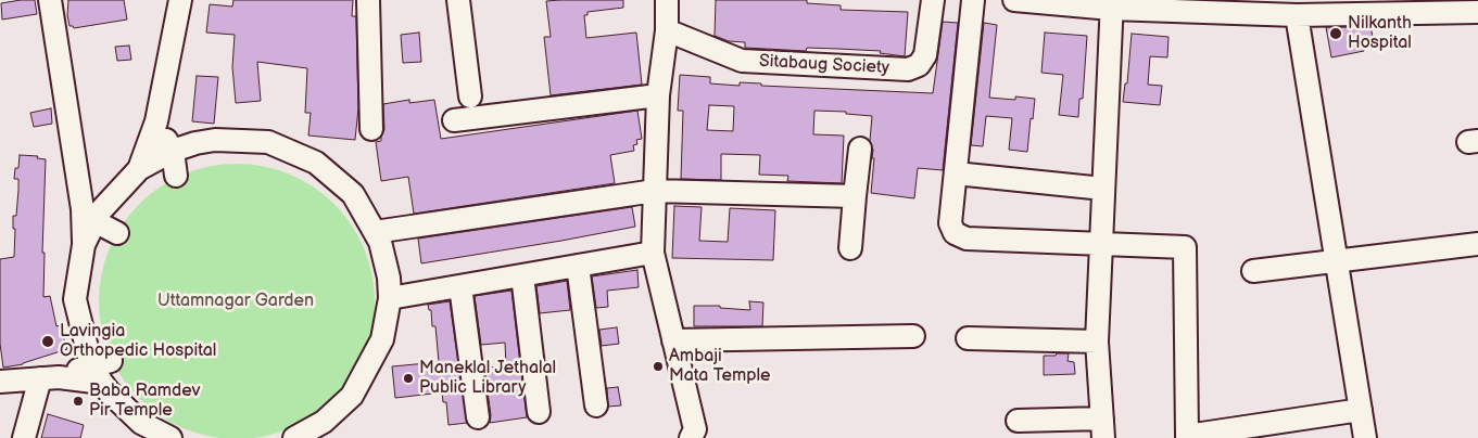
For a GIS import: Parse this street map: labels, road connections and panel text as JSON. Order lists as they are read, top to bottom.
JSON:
{
  "streets": {
    "street": ["Sitabaug Society"]
  },
  "parks": ["Uttamnagar Garden"],
  "places": [
    "Nilkanth Hospital",
    "Lavingia Orthopedic Hospital",
    "Ambaji Mata Temple",
    "Maneklal Jethalal Public Library",
    "Baba Ramdev Pir Temple"
  ]
}
